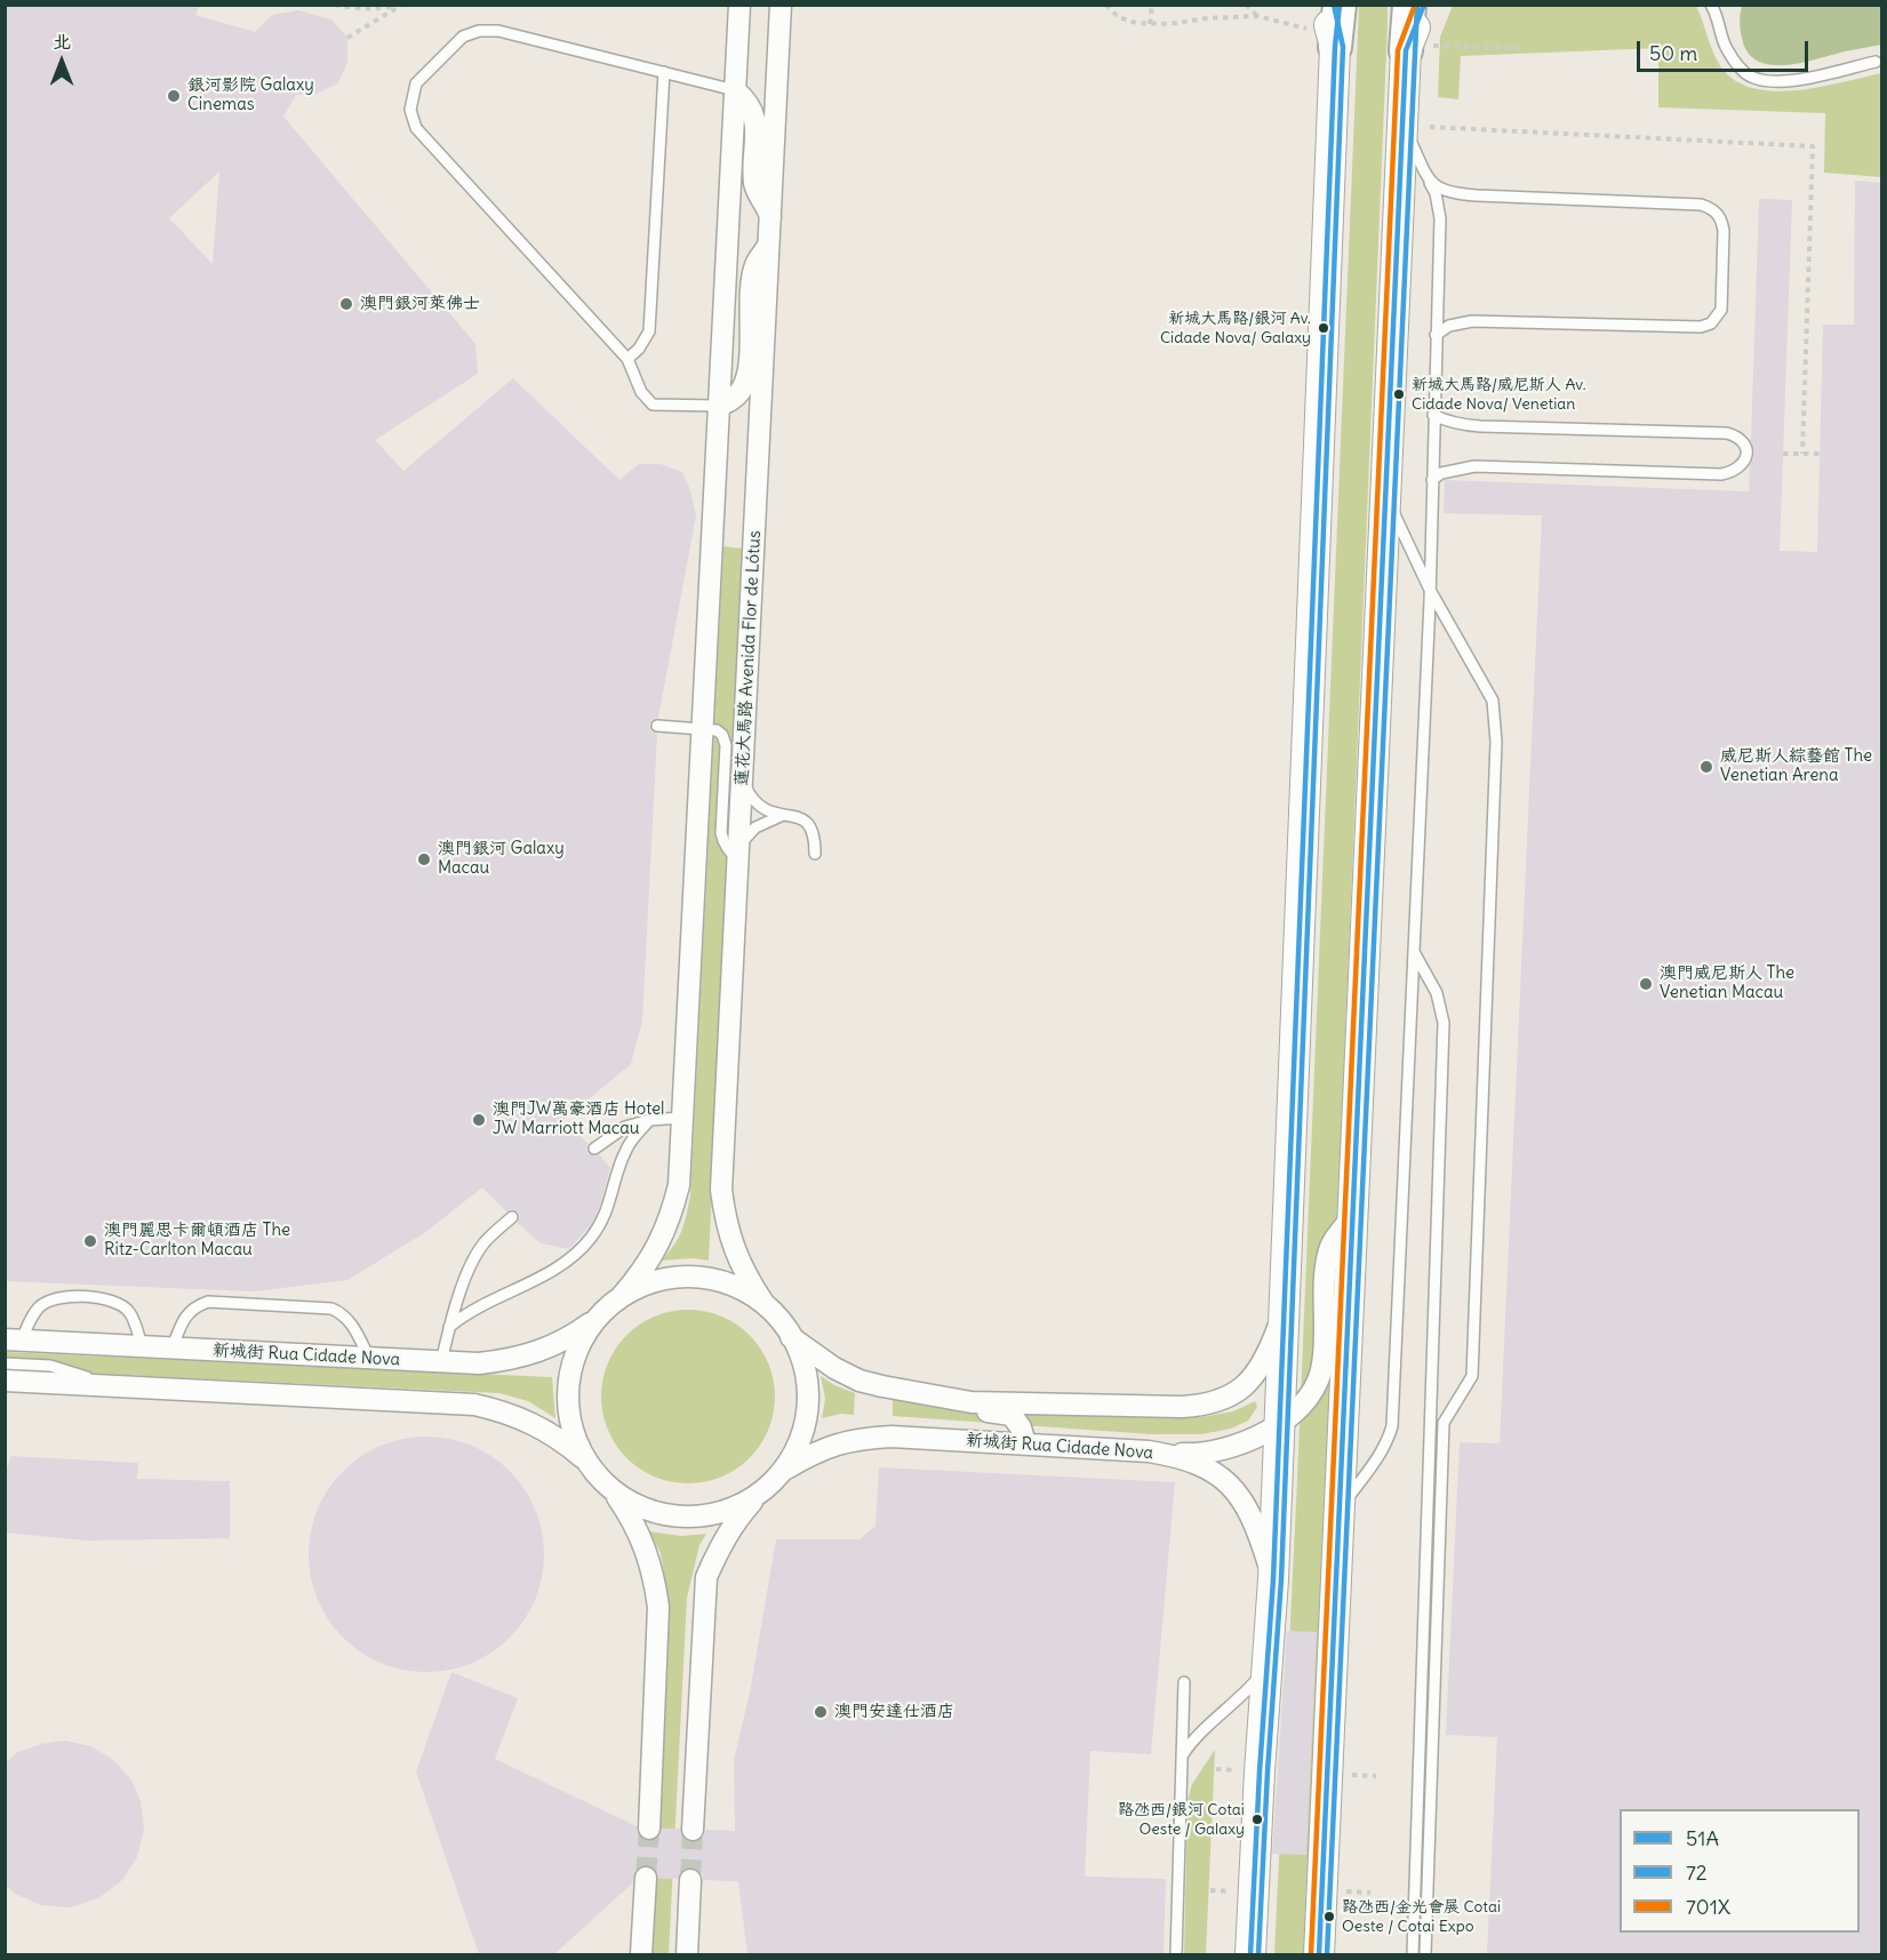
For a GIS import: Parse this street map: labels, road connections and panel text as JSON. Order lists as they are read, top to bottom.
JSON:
{
  "streets": {
    "street": ["蓮花大馬路 Avenida Flor de Lótus", "新城街 Rua Cidade Nova"]
  },
  "crossings": [
    ["蓮花大馬路 Avenida Flor de Lótus", "新城街 Rua Cidade Nova"]
  ],
  "places": [
    "銀河影院 Galaxy Cinemas",
    "澳門銀河萊佛士",
    "新城大馬路/銀河 Av. Cidade Nova/ Galaxy",
    "新城大馬路/威尼斯人 Av. Cidade Nova/ Venetian",
    "威尼斯人綜藝館 The Venetian Arena",
    "澳門銀河 Galaxy Macau",
    "澳門威尼斯人 The Venetian Macau",
    "澳門JW萬豪酒店 Hotel JW Marriott Macau",
    "澳門麗思卡爾頓酒店 The Ritz-Carlton Macau",
    "澳門安達仕酒店",
    "路氹西/銀河 Cotai Oeste / Galaxy",
    "路氹西/金光會展 Cotai Oeste / Cotai Expo"
  ],
  "lines": ["transit line 51A", "transit line 72", "transit line 701X"],
  "legend": ["51A", "72", "701X"],
  "scale_bar": "50 m",
  "north": "top"
}
